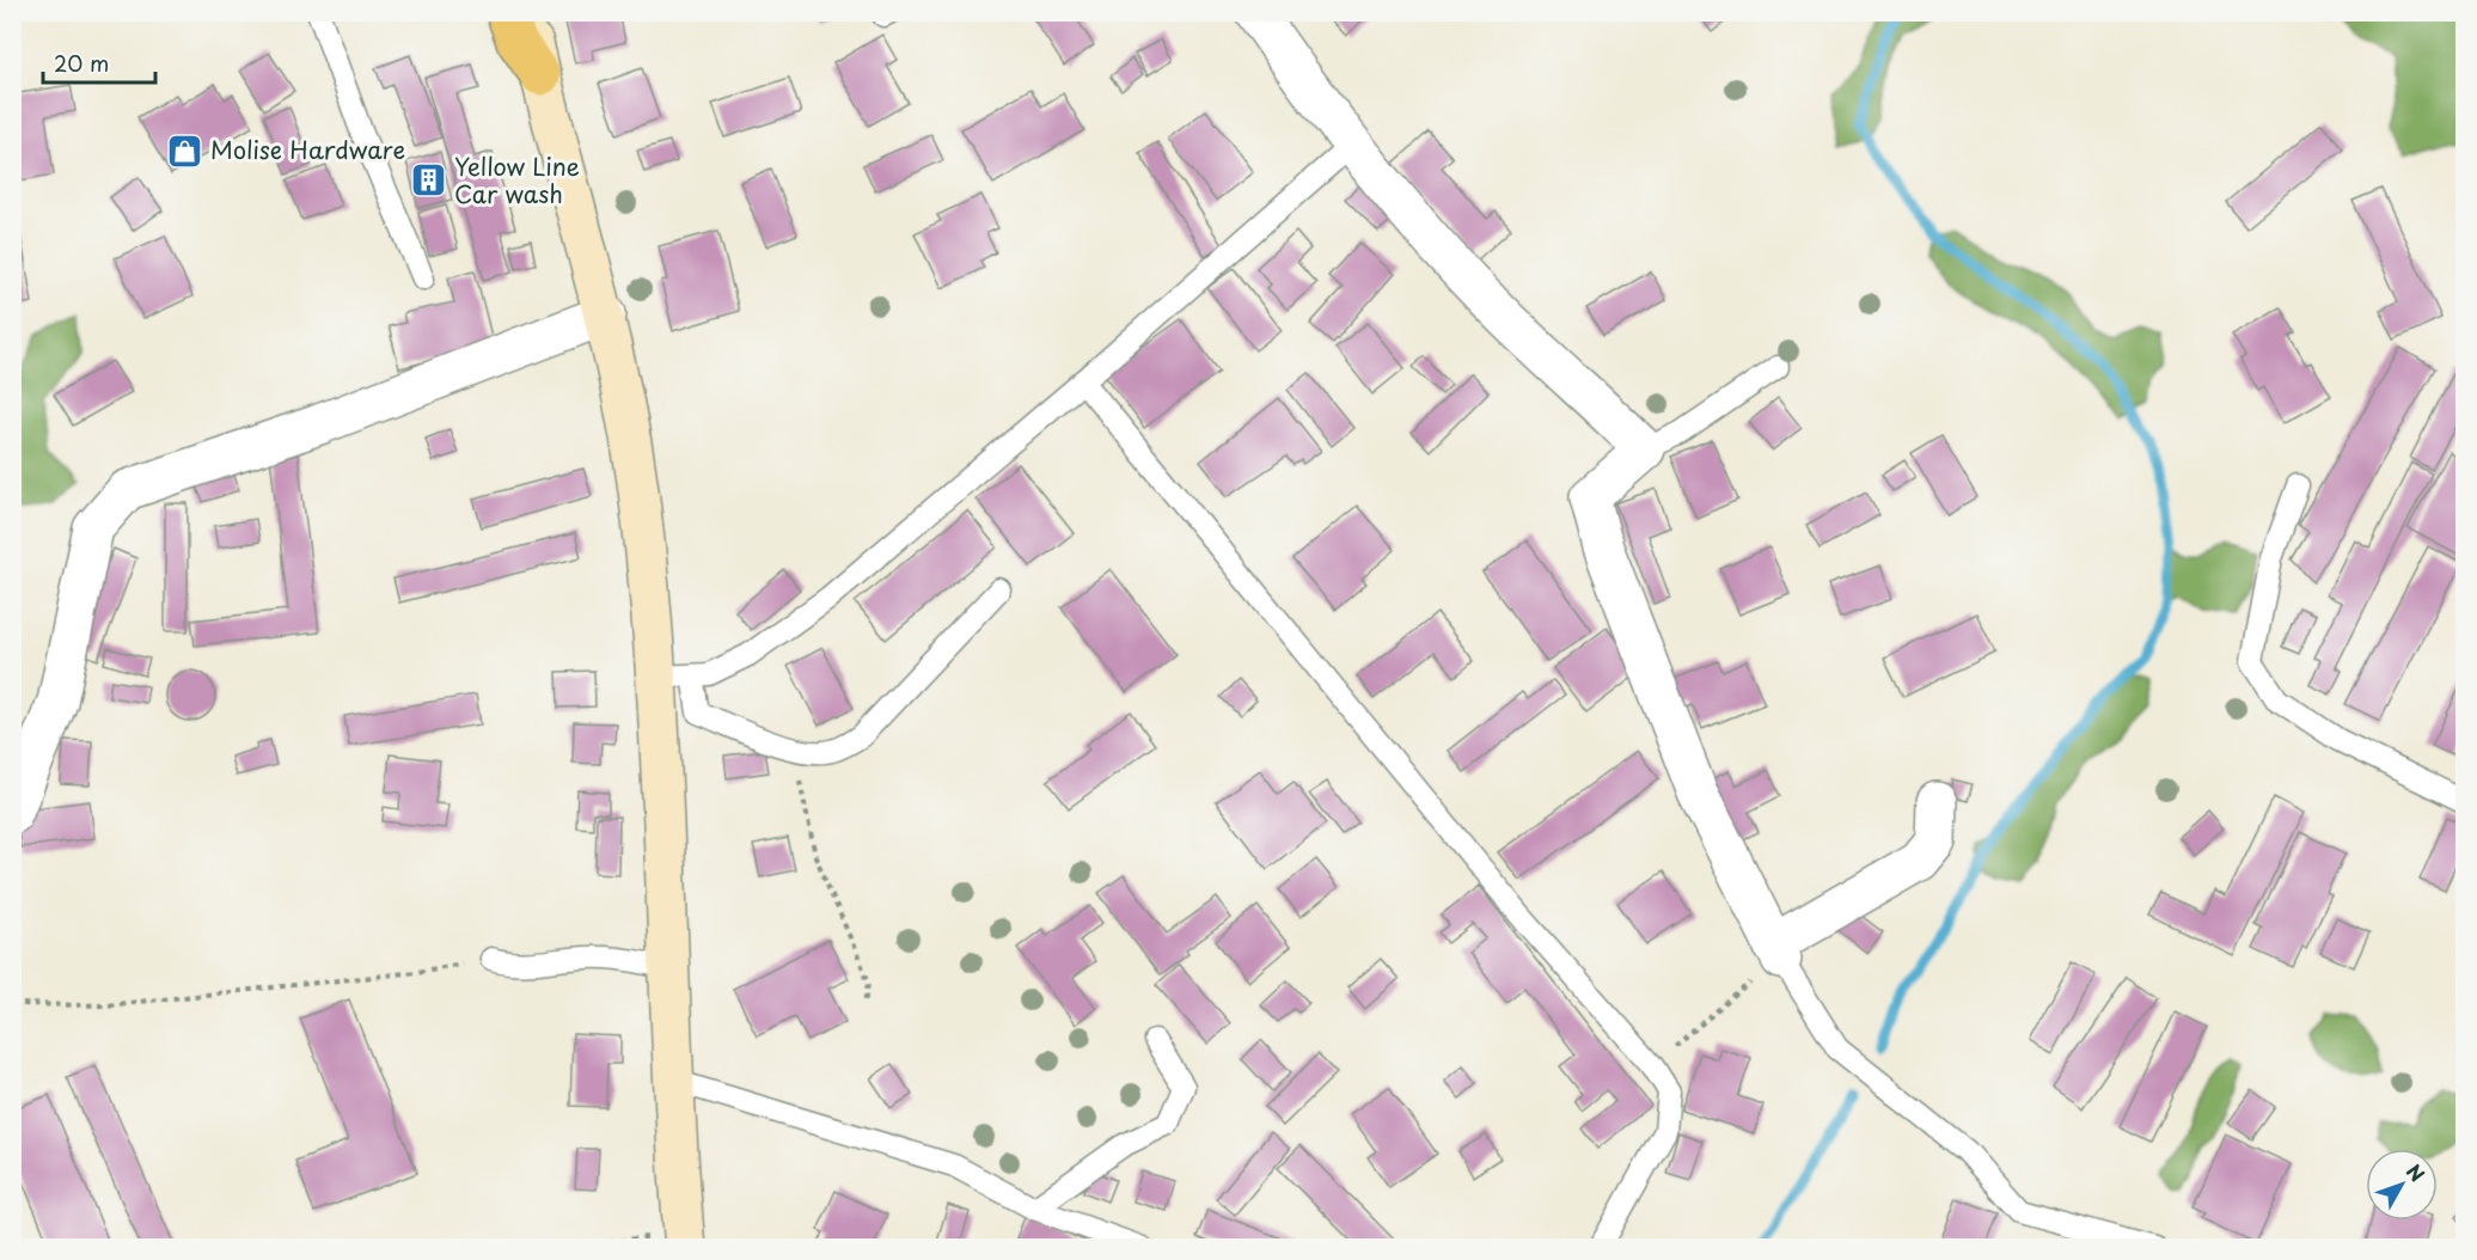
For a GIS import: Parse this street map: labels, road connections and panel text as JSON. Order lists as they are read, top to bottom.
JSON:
{
  "places": {
    "shop": ["Molise Hardware"],
    "building": ["Yellow Line Car wash"]
  },
  "scale_bar": "20 m",
  "north": "top right"
}
